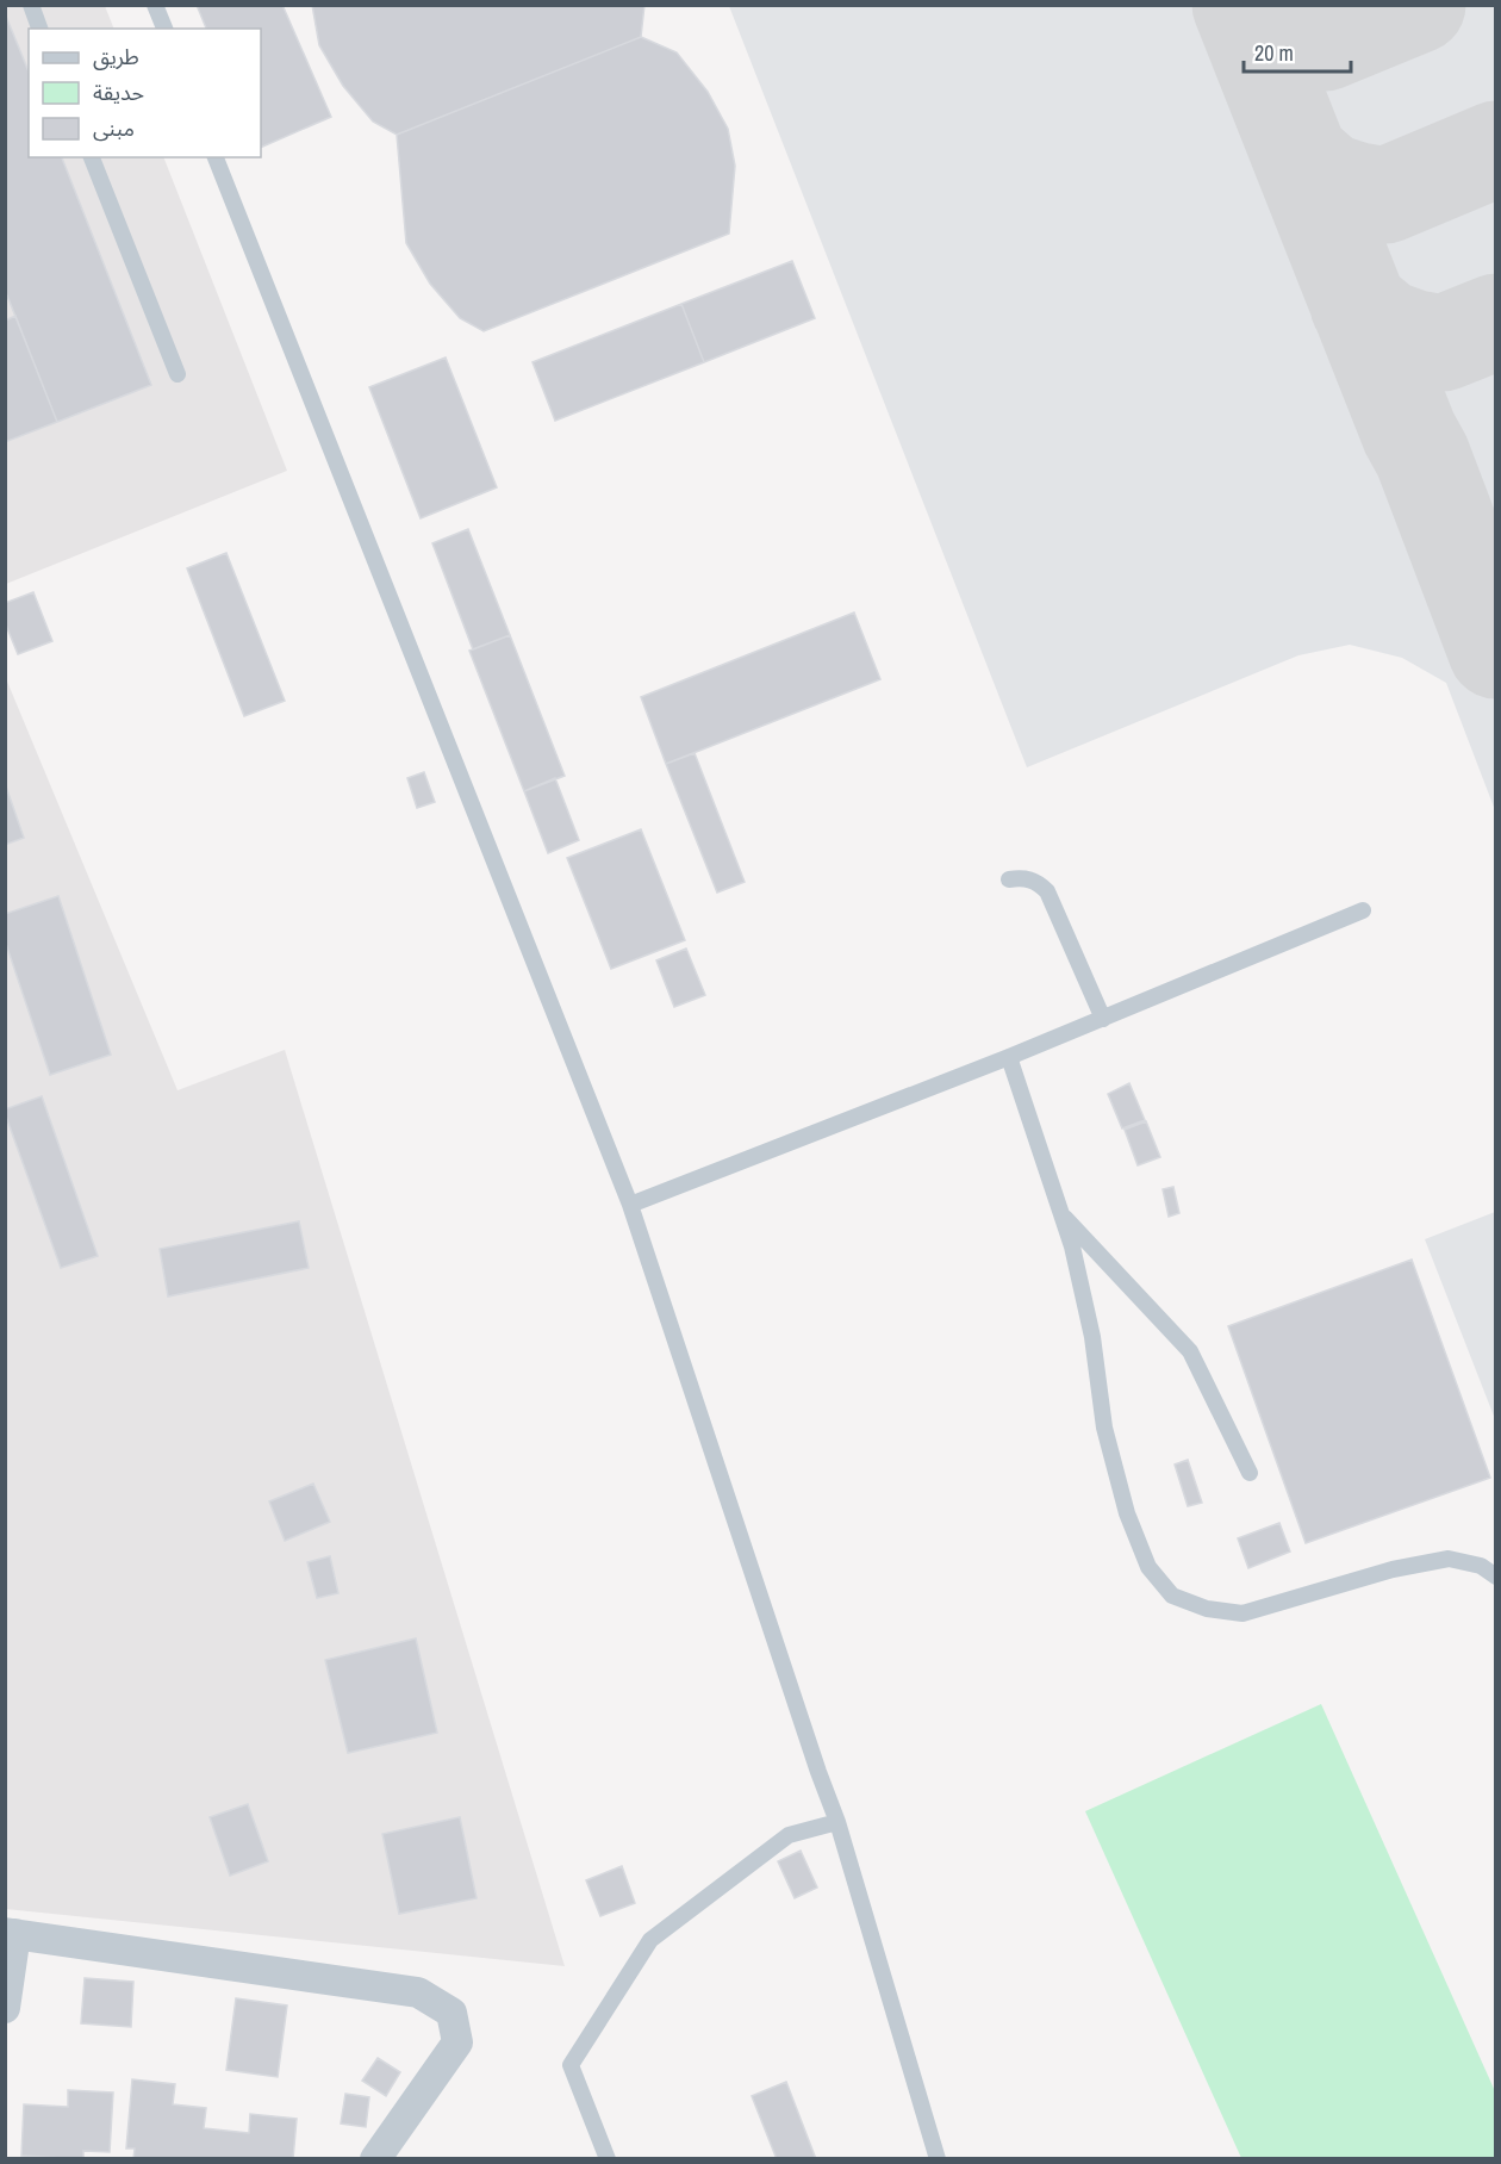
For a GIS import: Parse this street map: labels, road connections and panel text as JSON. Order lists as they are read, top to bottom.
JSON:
{
  "legend": ["طريق", "حديقة", "مبنى"],
  "scale_bar": "20 m"
}
